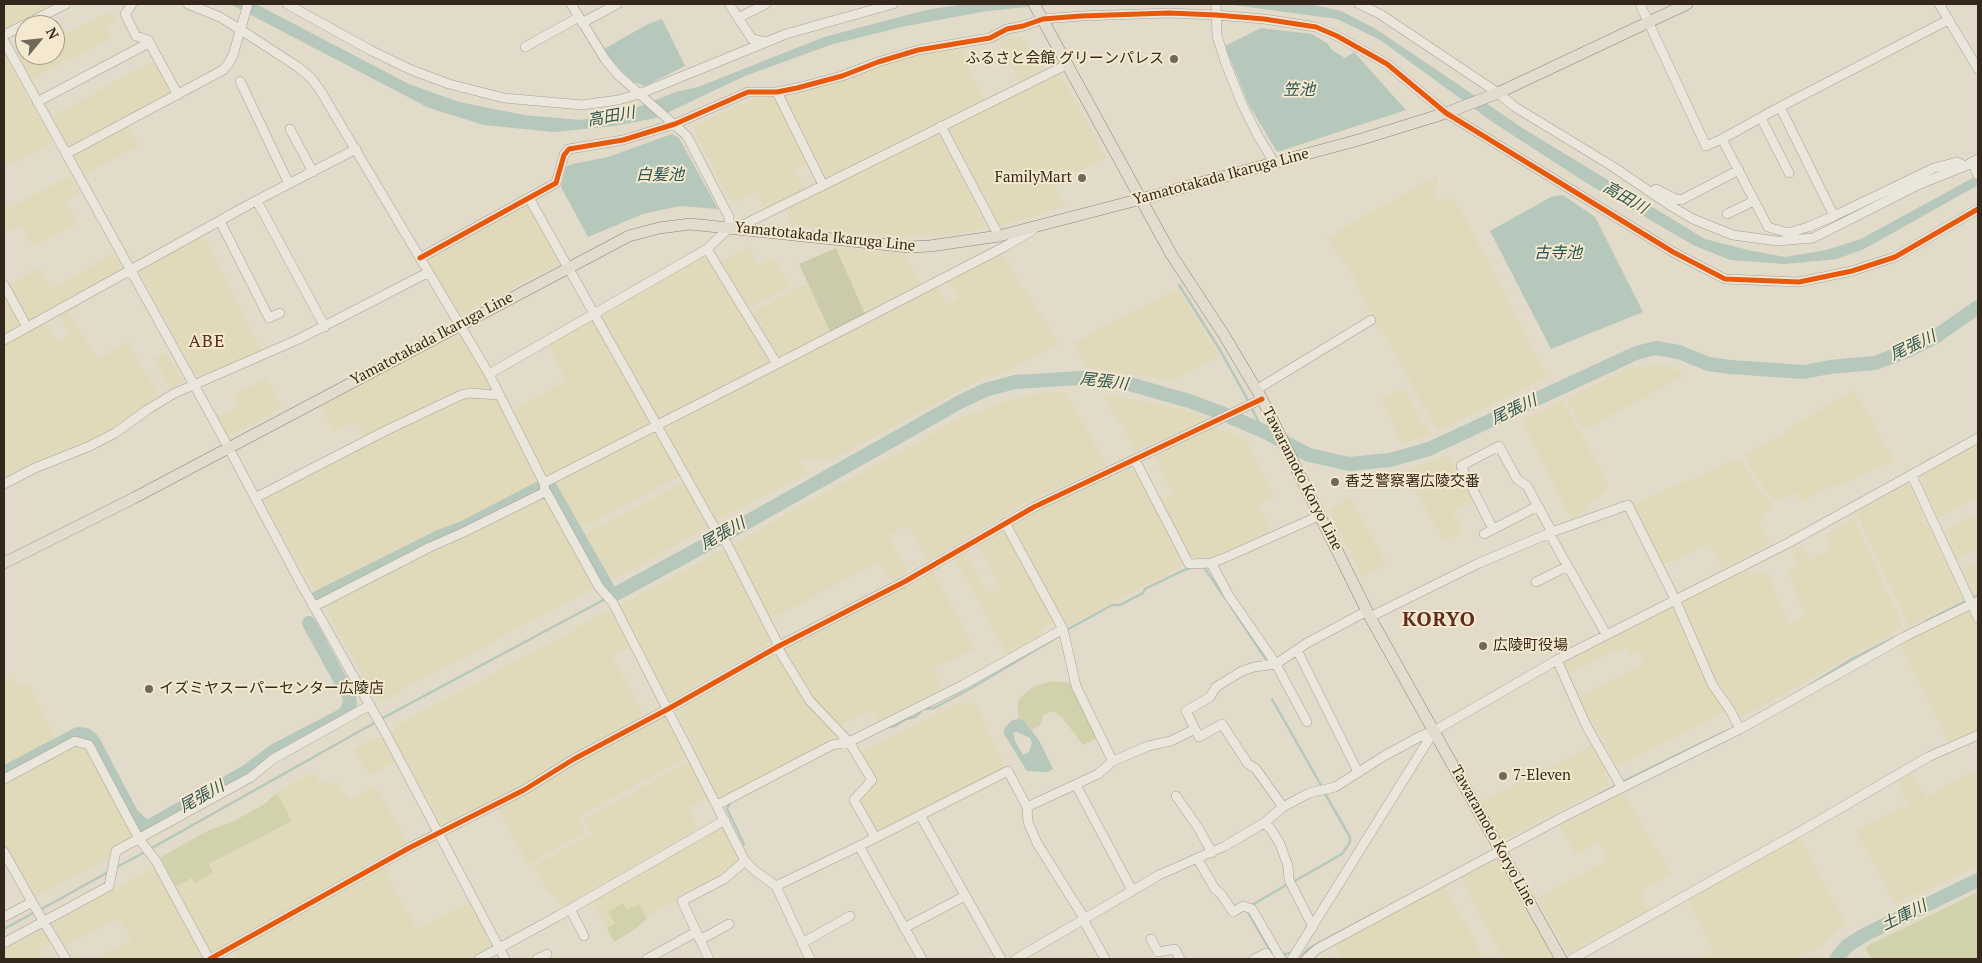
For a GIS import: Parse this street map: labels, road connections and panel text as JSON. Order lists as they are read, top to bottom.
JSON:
{
  "streets": {
    "main road": ["Yamatotakada Ikaruga Line", "Tawaramoto Koryo Line"]
  },
  "crossings": [
    ["Yamatotakada Ikaruga Line", "Tawaramoto Koryo Line"]
  ],
  "districts": ["ABE", "KORYO"],
  "water": [
    "笠池",
    "高田川",
    "白髪池",
    "古寺池",
    "尾張川",
    "土庫川"
  ],
  "places": [
    "ふるさと会館 グリーンパレス",
    "FamilyMart",
    "香芝警察署広陵交番",
    "広陵町役場",
    "イズミヤスーパーセンター広陵店",
    "7-Eleven"
  ],
  "north": "top right"
}
